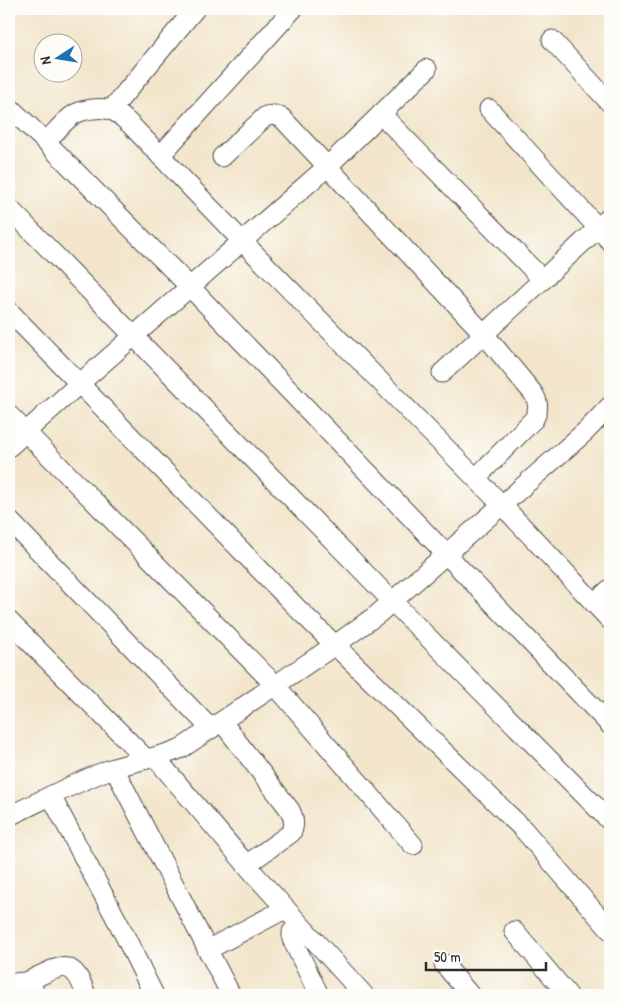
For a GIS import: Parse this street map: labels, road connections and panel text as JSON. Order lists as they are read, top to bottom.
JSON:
{
  "scale_bar": "50 m",
  "north": "left"
}
